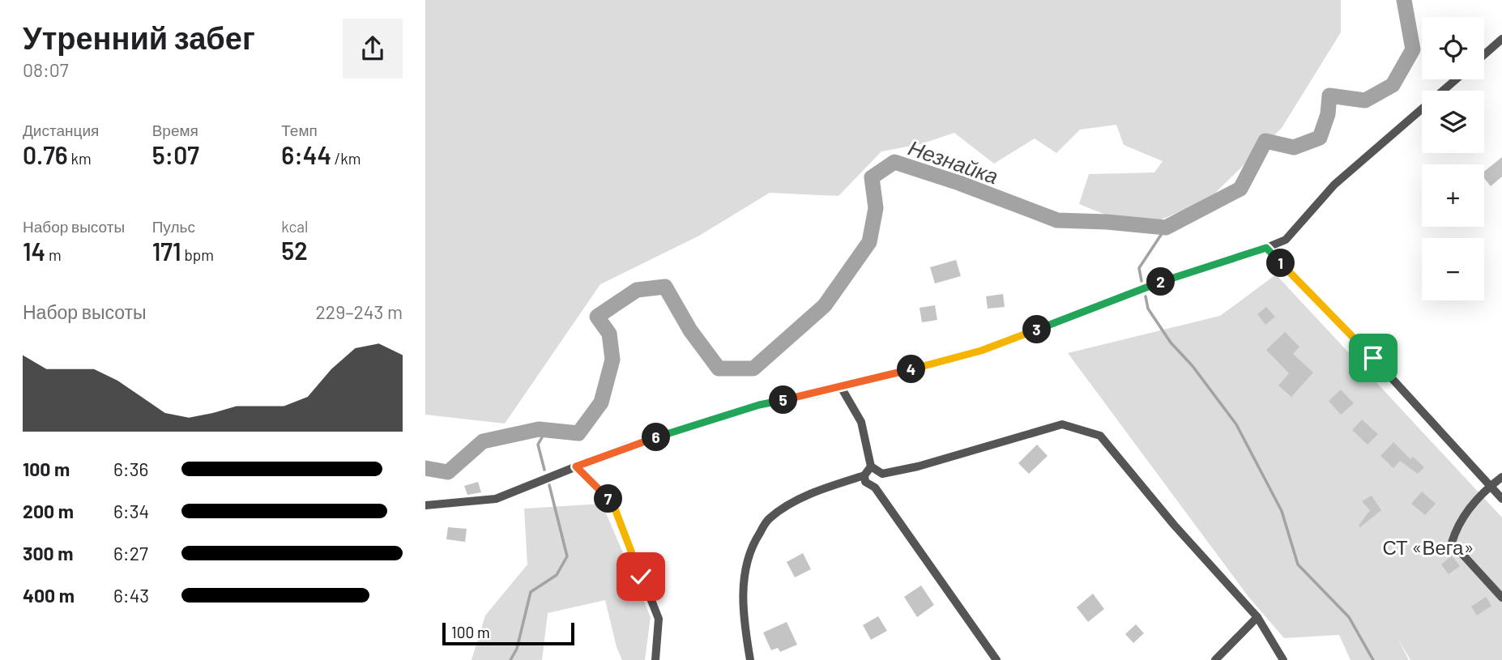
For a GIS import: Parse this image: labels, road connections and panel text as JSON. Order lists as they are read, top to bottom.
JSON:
{
  "water": ["Незнайка"],
  "parks": ["СТ «Вега»"],
  "scale_bar": "100 m",
  "page": {
    "heading": ["Утренний забег", "08:07"],
    "map_buttons": ["+", "−"],
    "stats": [
      ["Дистанция", "0.76 km"],
      ["Время", "5:07"],
      ["Темп", "6:44 /km"],
      ["Набор высоты", "14 m"],
      ["Пульс", "171 bpm"],
      ["kcal", "52"]
    ],
    "pins": [
      "1",
      "2",
      "3",
      "4",
      "5",
      "6",
      "7"
    ],
    "chart": ["Набор высоты", "229–243 m"],
    "list": [
      {
        "name": "100 m",
        "note": "6:36"
      },
      {
        "name": "200 m",
        "note": "6:34"
      },
      {
        "name": "300 m",
        "note": "6:27"
      },
      {
        "name": "400 m",
        "note": "6:43"
      }
    ],
    "scale": "100 m"
  }
}
